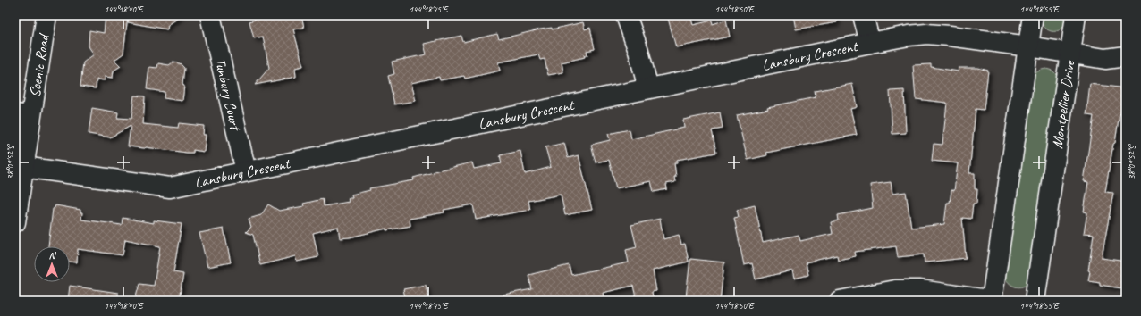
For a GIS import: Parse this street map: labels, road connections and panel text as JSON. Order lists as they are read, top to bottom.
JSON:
{
  "streets": {
    "street": [
      "Lansbury Crescent",
      "Scenic Road",
      "Tunbury Court",
      "Montpellier Drive"
    ]
  },
  "crossings": [
    ["Lansbury Crescent", "Scenic Road"],
    ["Lansbury Crescent", "Tunbury Court"],
    ["Lansbury Crescent", "Montpellier Drive"]
  ],
  "north": "top",
  "coordinates": [
    "144°18'40\"E",
    "144°18'45\"E",
    "144°18'50\"E",
    "144°18'55\"E",
    "38°09'52\"S"
  ]
}
